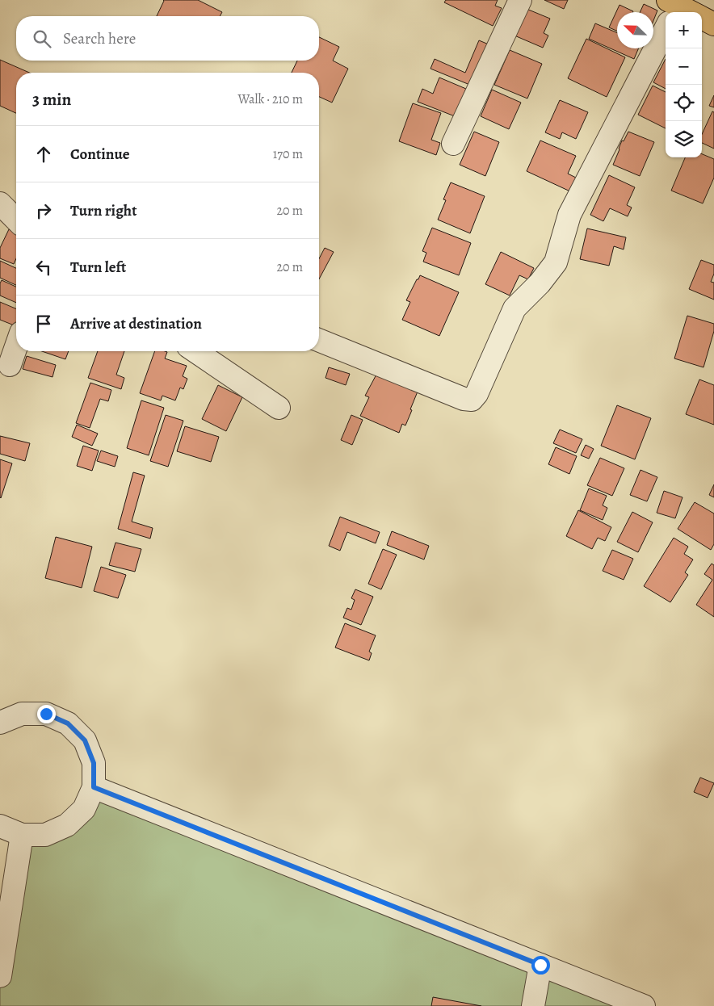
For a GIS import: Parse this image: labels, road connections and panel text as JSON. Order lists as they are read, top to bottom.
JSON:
{
  "north": "top left",
  "page": {
    "map_buttons": ["+", "−"],
    "search": "Search here",
    "heading": ["3 min", "Walk · 210 m"],
    "list": [
      ["Continue", "170 m"],
      ["Turn right", "20 m"],
      ["Turn left", "20 m"],
      "Arrive at destination"
    ]
  }
}
